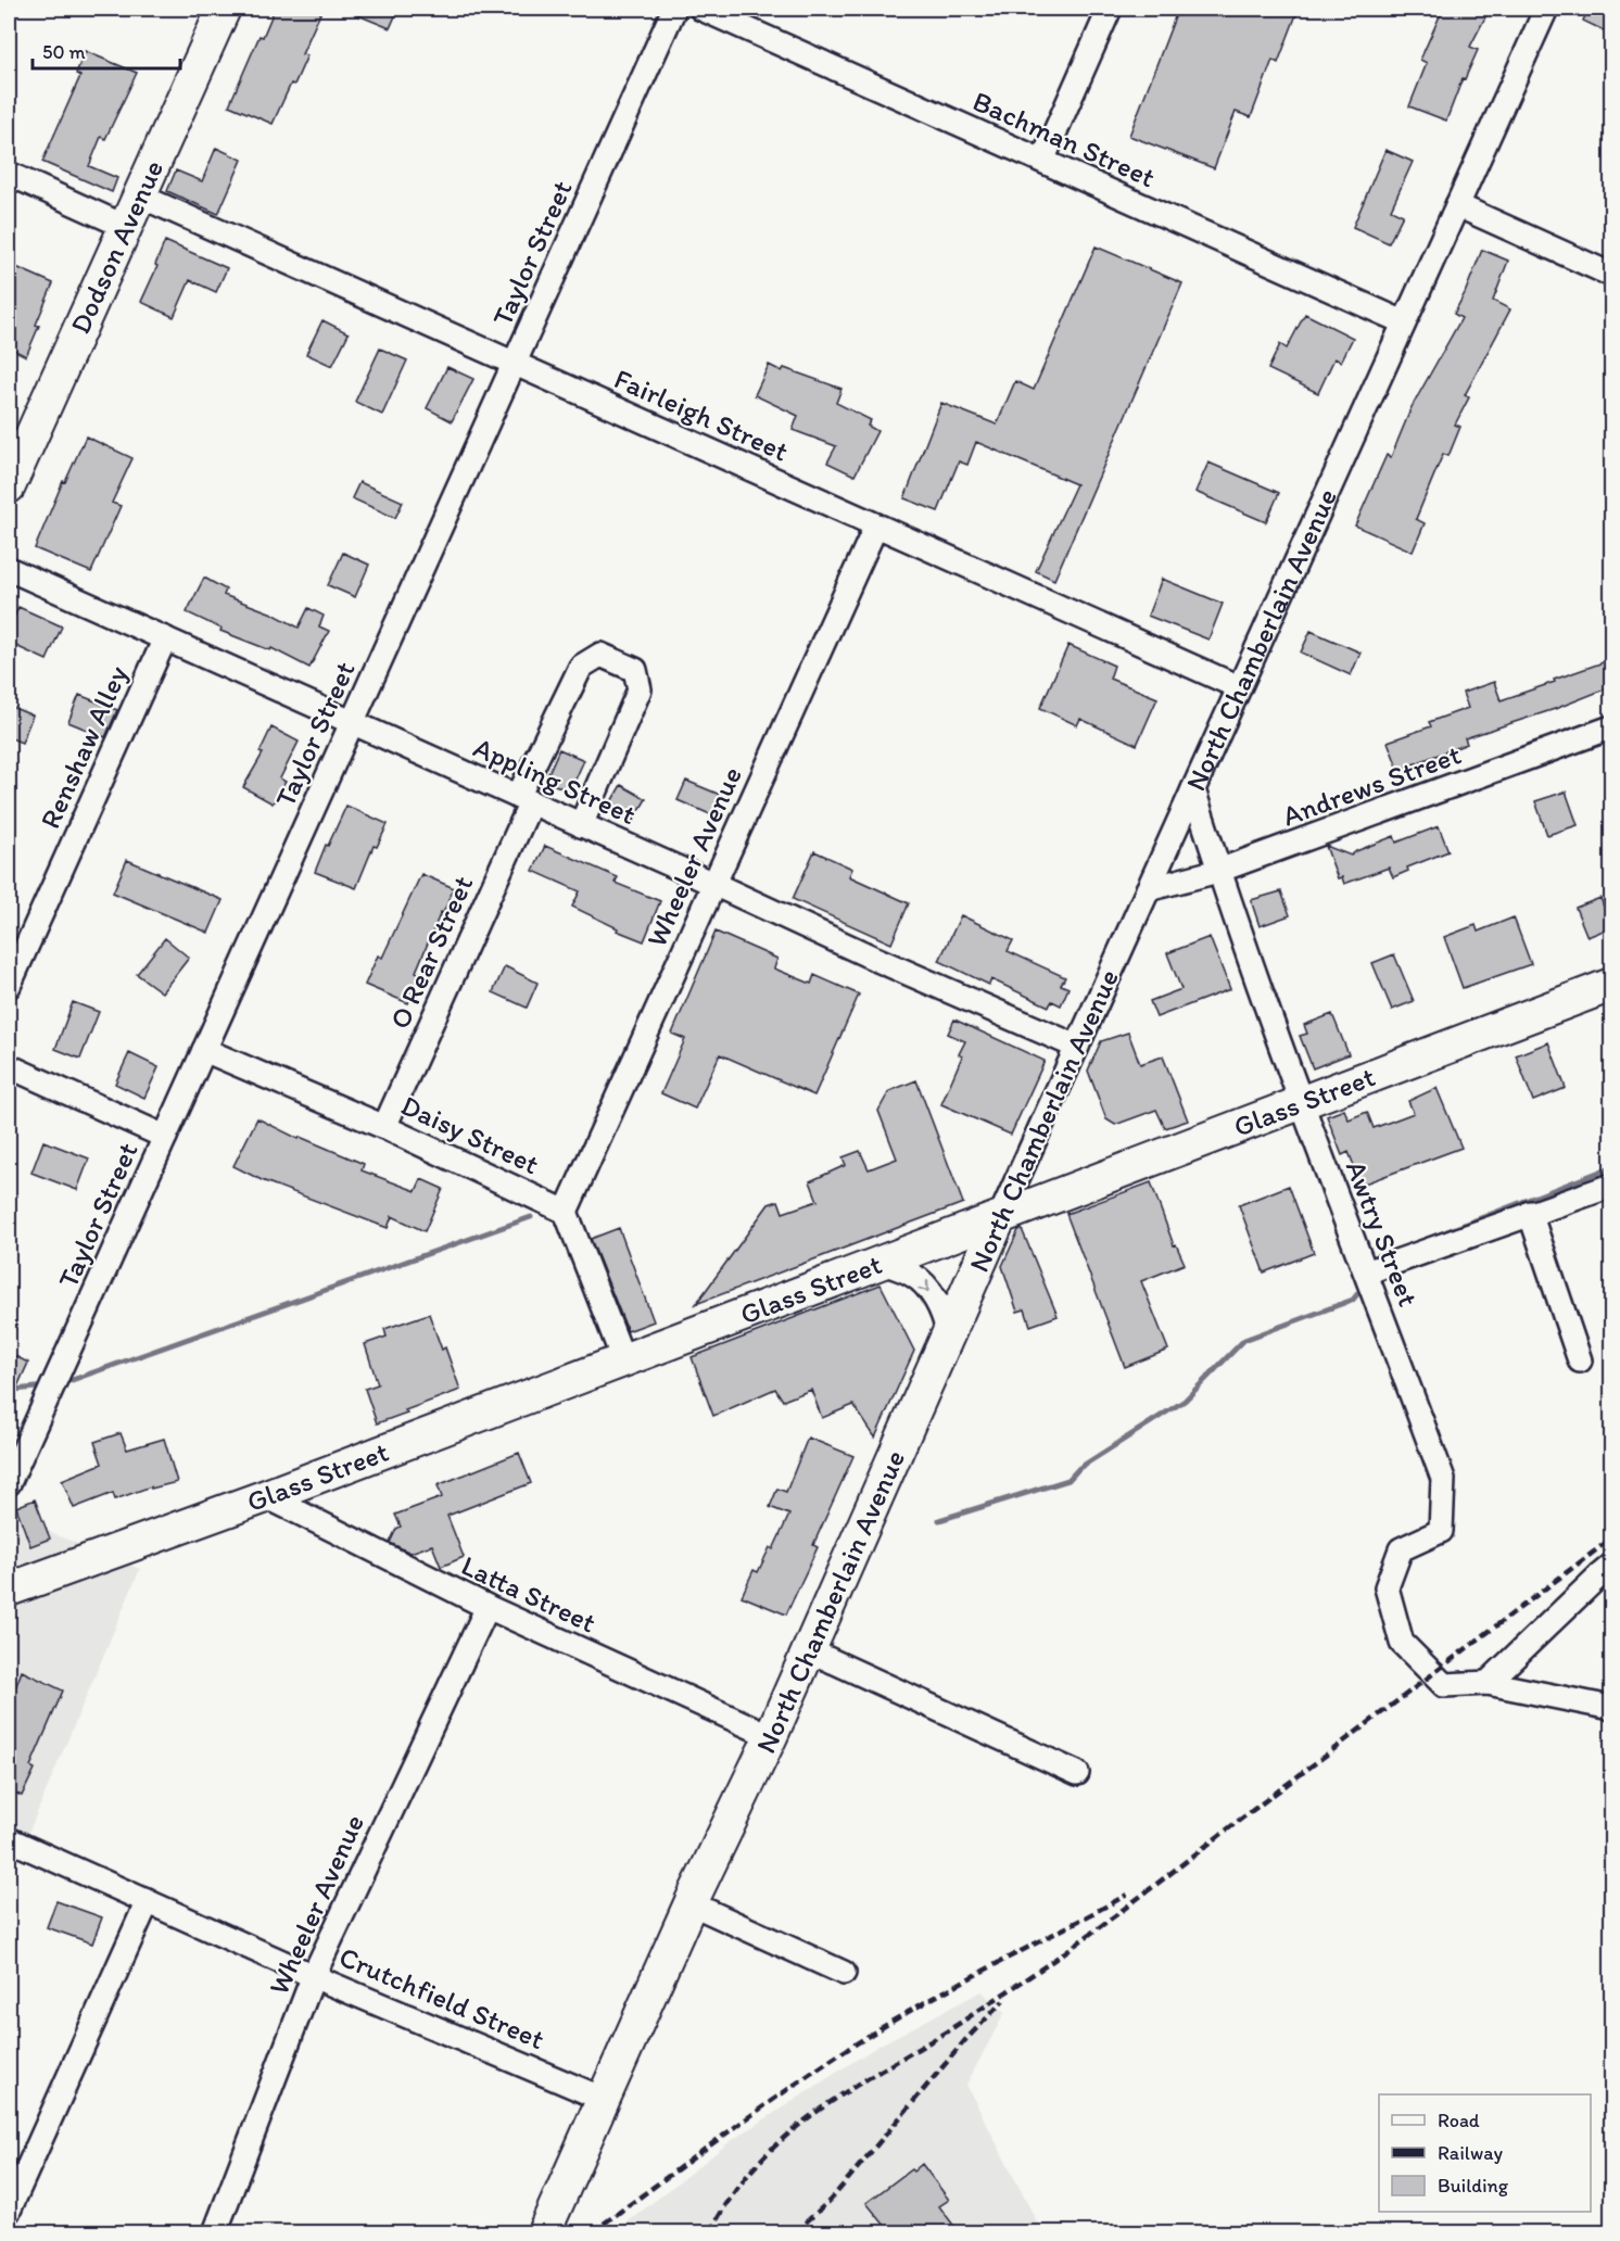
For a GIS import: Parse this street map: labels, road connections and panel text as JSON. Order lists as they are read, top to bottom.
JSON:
{
  "streets": {
    "main road": ["Dodson Avenue", "North Chamberlain Avenue", "Glass Street"],
    "street": [
      "Bachman Street",
      "Taylor Street",
      "Fairleigh Street",
      "Renshaw Alley",
      "Appling Street",
      "Andrews Street",
      "Wheeler Avenue",
      "O Rear Street",
      "Daisy Street",
      "Awtry Street",
      "Latta Street",
      "Crutchfield Street"
    ]
  },
  "crossings": [
    ["Bachman Street", "North Chamberlain Avenue"],
    ["Dodson Avenue", "Fairleigh Street"],
    ["Taylor Street", "Fairleigh Street"],
    ["Taylor Street", "Appling Street"],
    ["Taylor Street", "Daisy Street"],
    ["Fairleigh Street", "North Chamberlain Avenue"],
    ["Fairleigh Street", "Wheeler Avenue"],
    ["North Chamberlain Avenue", "Appling Street"],
    ["North Chamberlain Avenue", "Andrews Street"],
    ["North Chamberlain Avenue", "Glass Street"],
    ["North Chamberlain Avenue", "Awtry Street"],
    ["North Chamberlain Avenue", "Latta Street"],
    ["North Chamberlain Avenue", "Crutchfield Street"],
    ["Renshaw Alley", "Appling Street"],
    ["Appling Street", "Wheeler Avenue"],
    ["Appling Street", "O Rear Street"],
    ["Andrews Street", "Awtry Street"],
    ["Wheeler Avenue", "Daisy Street"],
    ["Wheeler Avenue", "Latta Street"],
    ["Wheeler Avenue", "Crutchfield Street"],
    ["O Rear Street", "Daisy Street"],
    ["Glass Street", "Awtry Street"],
    ["Glass Street", "Latta Street"]
  ],
  "legend": ["Road", "Railway", "Building"],
  "scale_bar": "50 m"
}
